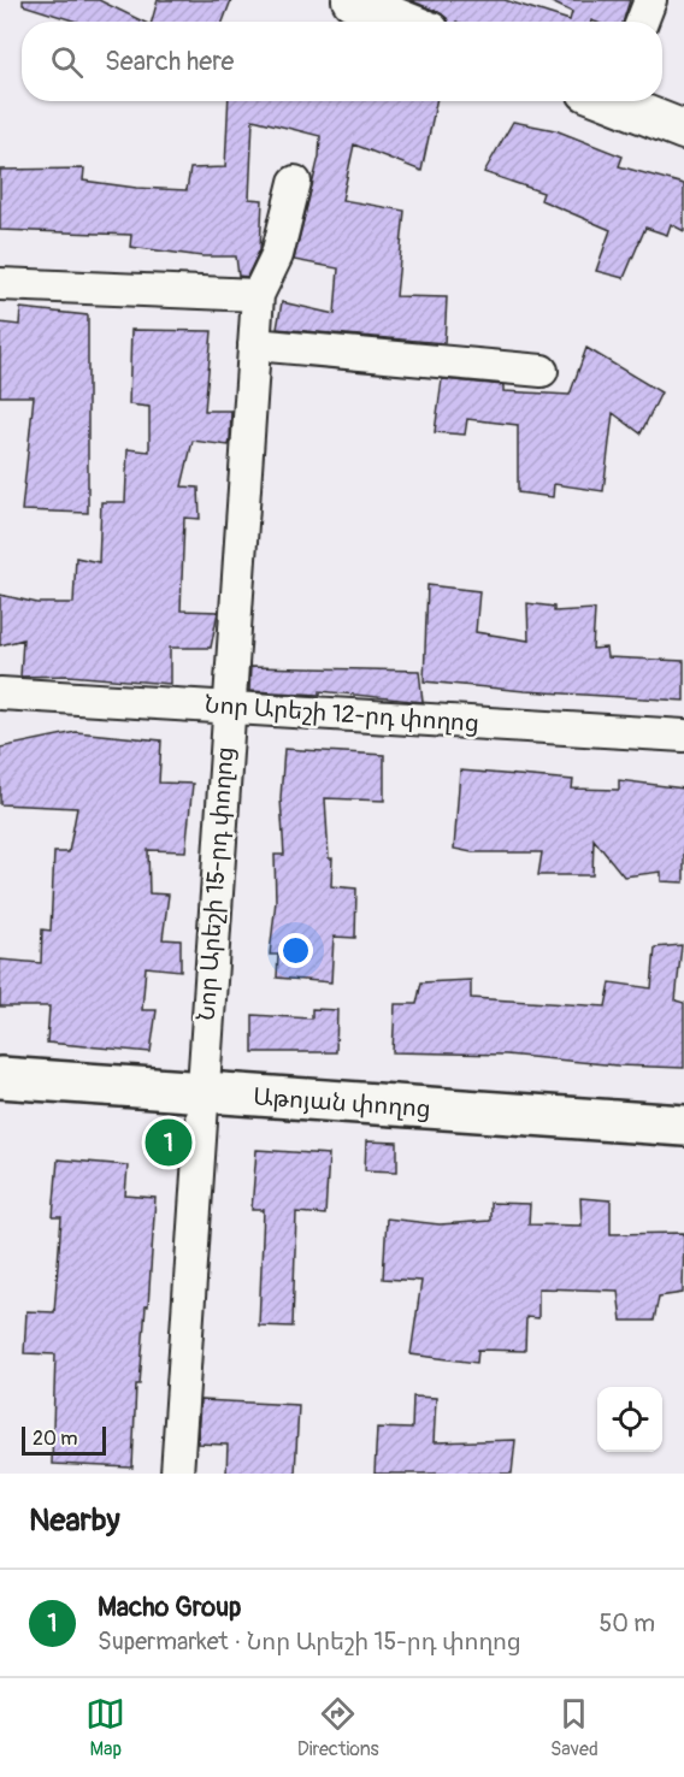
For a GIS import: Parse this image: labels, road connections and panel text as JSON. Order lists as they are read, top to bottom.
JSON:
{
  "streets": {
    "main road": ["Աթոյան փողոց"],
    "street": ["Նոր Արեշի 12-րդ փողոց", "Նոր Արեշի 15-րդ փողոց"]
  },
  "crossings": [
    ["Նոր Արեշի 12-րդ փողոց", "Նոր Արեշի 15-րդ փողոց"],
    ["Նոր Արեշի 15-րդ փողոց", "Աթոյան փողոց"]
  ],
  "scale_bar": "20 m",
  "page": {
    "search": "Search here",
    "pins": "1",
    "scale": "20 m",
    "heading": "Nearby",
    "list": [
      {
        "mark": "1",
        "name": "Macho Group",
        "note": "Supermarket · Նոր Արեշի 15-րդ փողոց",
        "value": "50 m"
      }
    ],
    "nav": ["Map", "Directions", "Saved"]
  }
}
